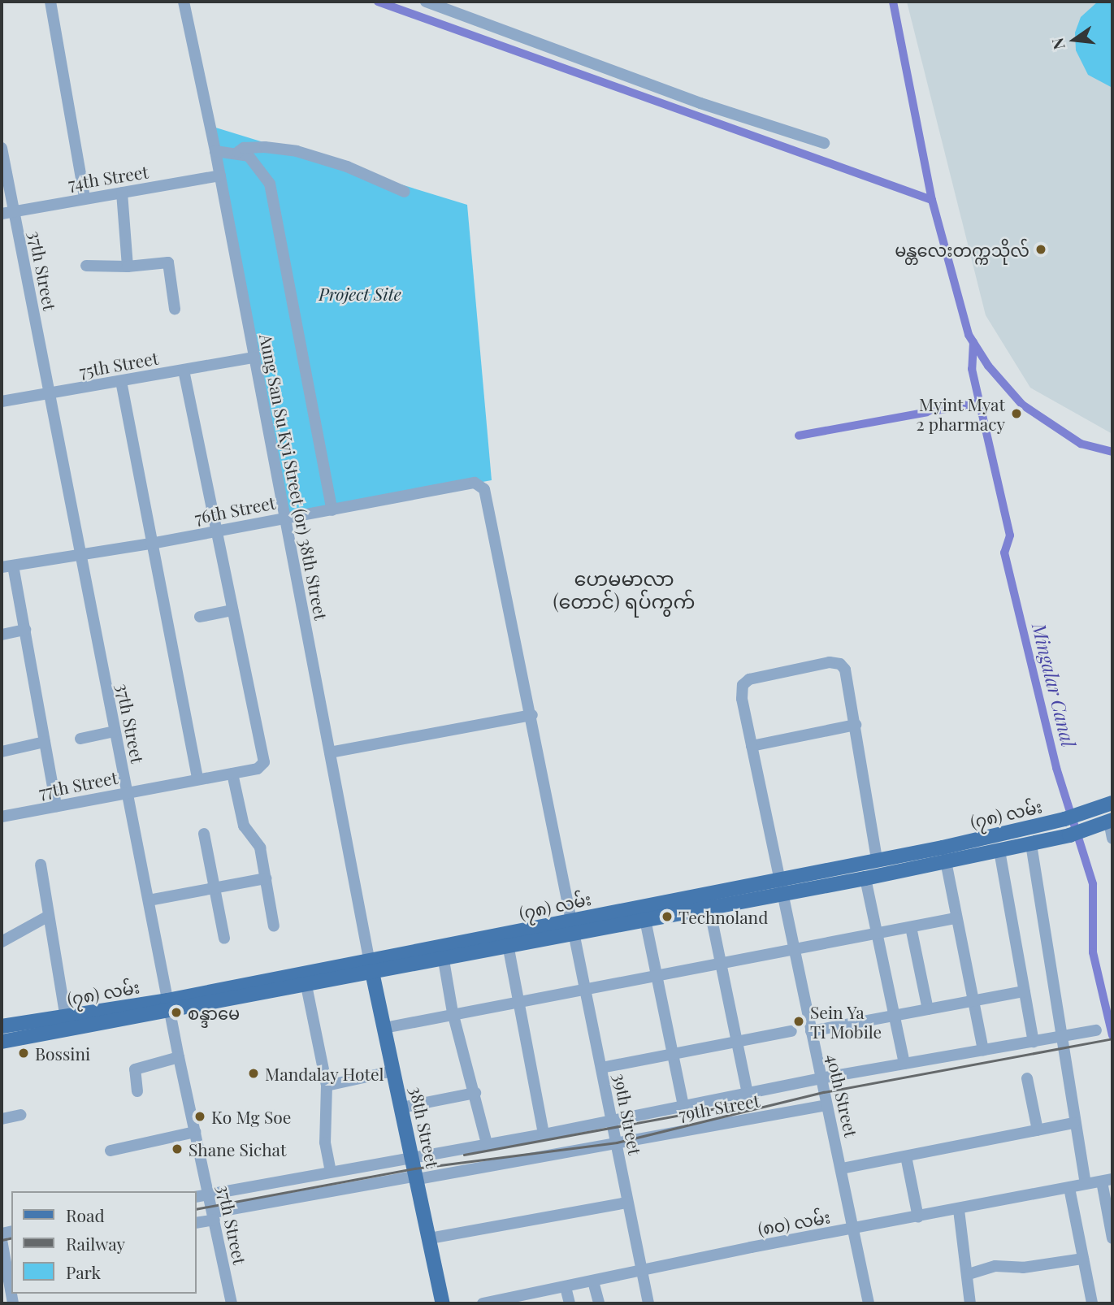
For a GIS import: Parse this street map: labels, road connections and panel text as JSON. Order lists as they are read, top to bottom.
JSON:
{
  "streets": {
    "main road": ["(၇၈) လမ်း", "38th Street"],
    "street": [
      "74th Street",
      "37th Street",
      "75th Street",
      "Aung San Su Kyi Street (or) 38th Street",
      "76th Street",
      "77th Street",
      "40th Street",
      "79th Street",
      "39th Street",
      "(၈၀) လမ်း"
    ]
  },
  "crossings": [
    ["74th Street", "37th Street"],
    ["74th Street", "Aung San Su Kyi Street (or) 38th Street"],
    ["37th Street", "75th Street"],
    ["37th Street", "76th Street"],
    ["37th Street", "77th Street"],
    ["37th Street", "(၇၈) လမ်း"],
    ["37th Street", "79th Street"],
    ["75th Street", "Aung San Su Kyi Street (or) 38th Street"],
    ["Aung San Su Kyi Street (or) 38th Street", "76th Street"],
    ["Aung San Su Kyi Street (or) 38th Street", "(၇၈) လမ်း"],
    ["Aung San Su Kyi Street (or) 38th Street", "38th Street"],
    ["76th Street", "39th Street"],
    ["(၇၈) လမ်း", "40th Street"],
    ["(၇၈) လမ်း", "39th Street"],
    ["(၇၈) လမ်း", "38th Street"],
    ["40th Street", "79th Street"],
    ["40th Street", "(၈၀) လမ်း"],
    ["79th Street", "39th Street"],
    ["79th Street", "38th Street"],
    ["39th Street", "(၈၀) လမ်း"]
  ],
  "districts": ["ဟေမမာလာ (တောင်) ရပ်ကွက်"],
  "water": ["Mingalar Canal"],
  "parks": ["Project Site"],
  "places": [
    "မန္တလေးတက္ကသိုလ်",
    "Myint Myat 2 pharmacy",
    "Technoland",
    "စန္ဒာမေ",
    "Sein Ya Ti Mobile",
    "Bossini",
    "Mandalay Hotel",
    "Ko Mg Soe",
    "Shane Sichat"
  ],
  "legend": ["Road", "Railway", "Park"],
  "north": "left"
}
